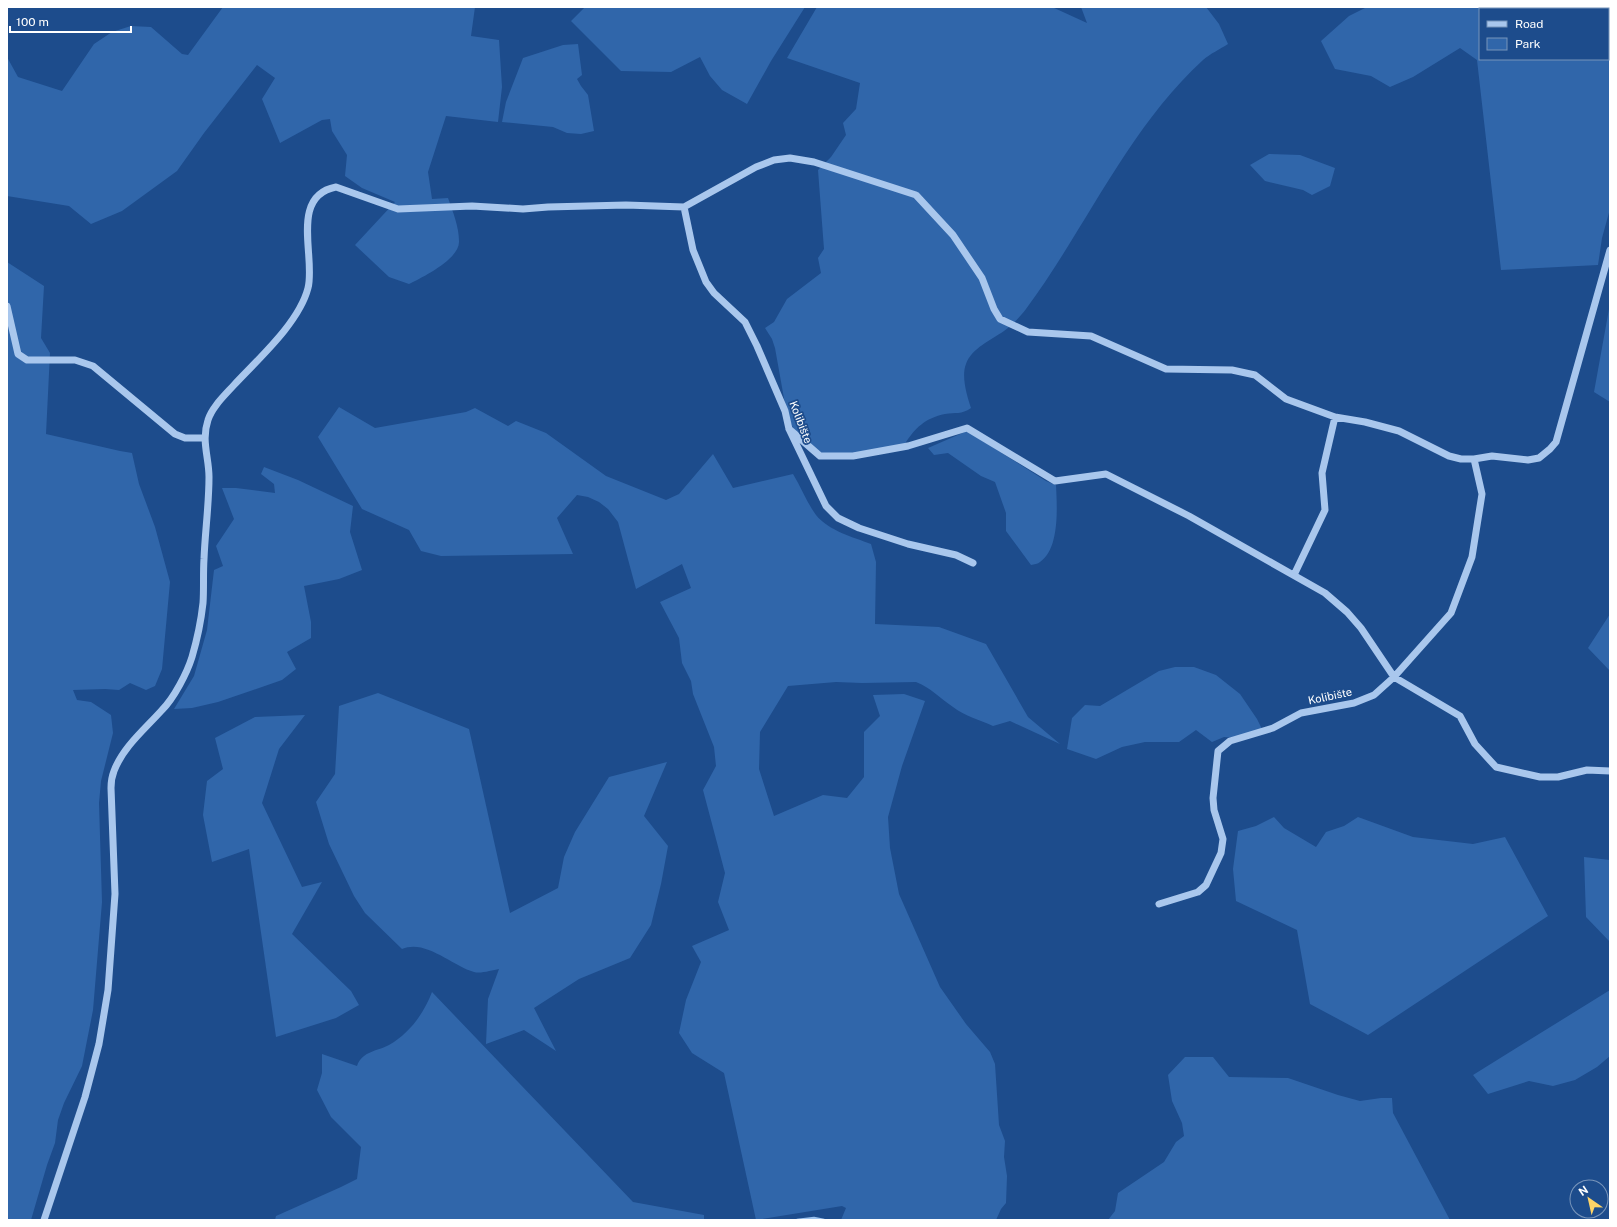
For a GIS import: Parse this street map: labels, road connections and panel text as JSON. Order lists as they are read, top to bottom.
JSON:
{
  "streets": {
    "street": ["Kolibište"]
  },
  "legend": ["Road", "Park"],
  "scale_bar": "100 m",
  "north": "top left"
}
